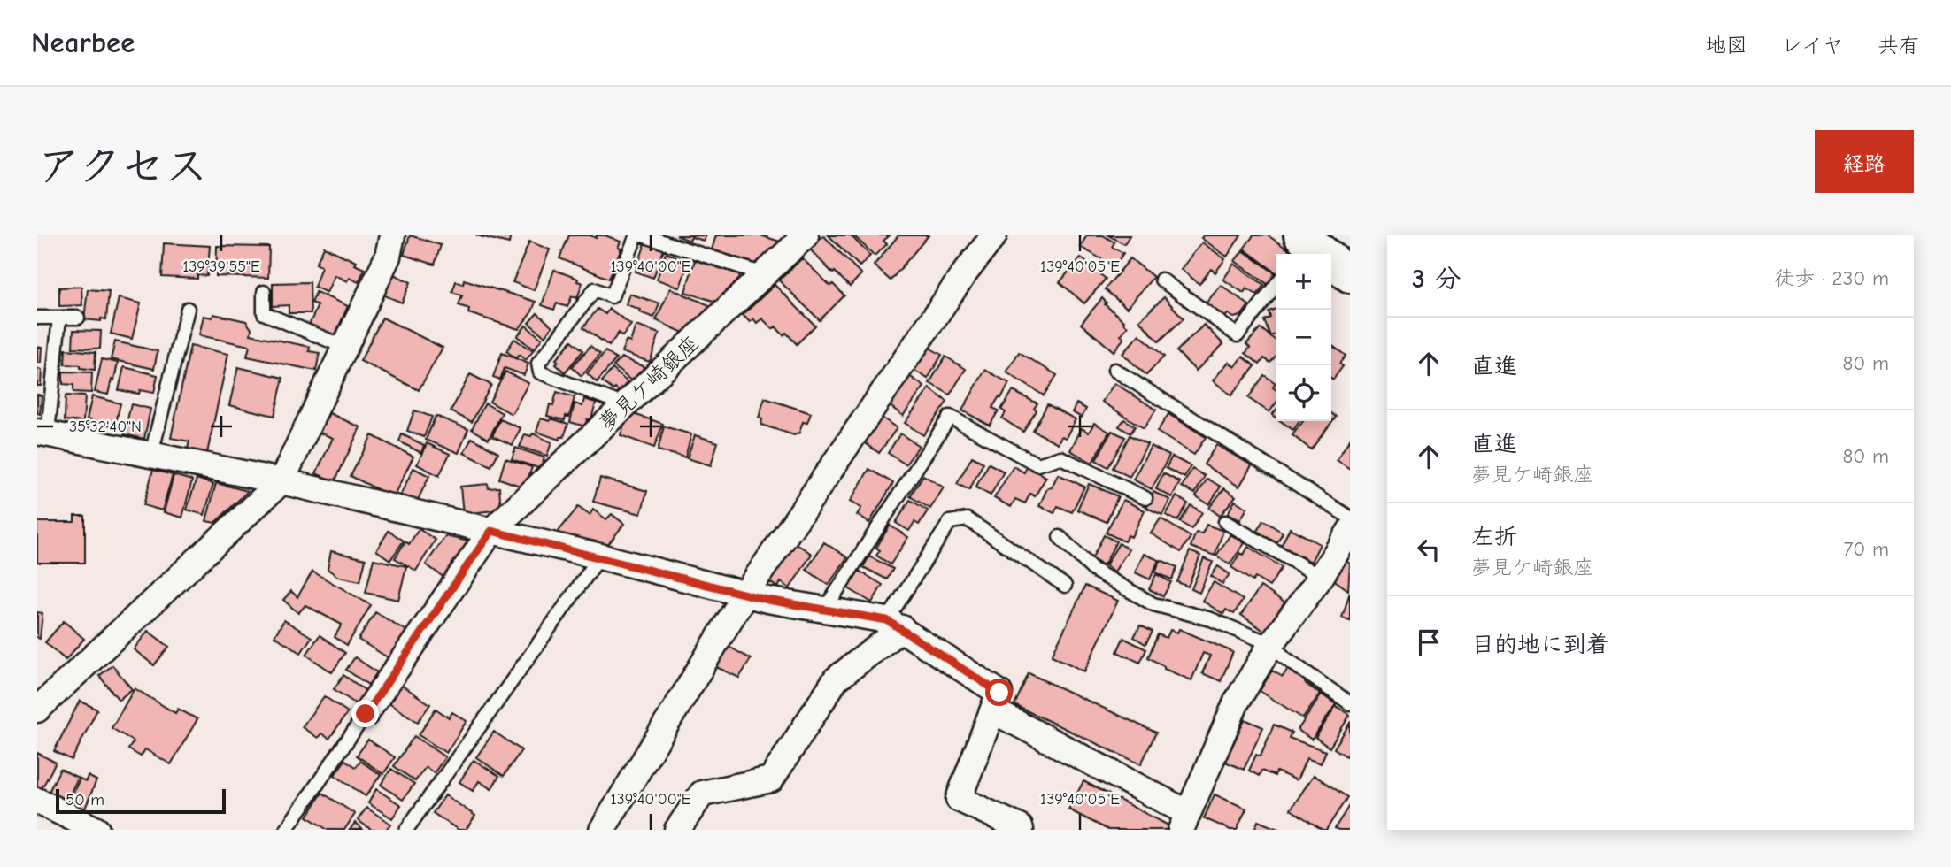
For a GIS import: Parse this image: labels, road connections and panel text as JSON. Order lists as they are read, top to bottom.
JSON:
{
  "streets": {
    "street": ["夢見ケ崎銀座"]
  },
  "scale_bar": "50 m",
  "page": {
    "header": "Nearbee",
    "nav": ["地図", "レイヤ", "共有"],
    "title": "アクセス",
    "buttons": "経路",
    "heading": ["3 分", "徒歩 · 230 m"],
    "map_buttons": ["+", "−"],
    "list": [
      ["直進", "80 m"],
      ["直進", "夢見ケ崎銀座", "80 m"],
      ["左折", "夢見ケ崎銀座", "70 m"],
      "目的地に到着"
    ],
    "scale": "50 m"
  },
  "coordinates": [
    "139°39'55\"E",
    "139°40'00\"E",
    "139°40'05\"E",
    "35°32'40\"N"
  ]
}
